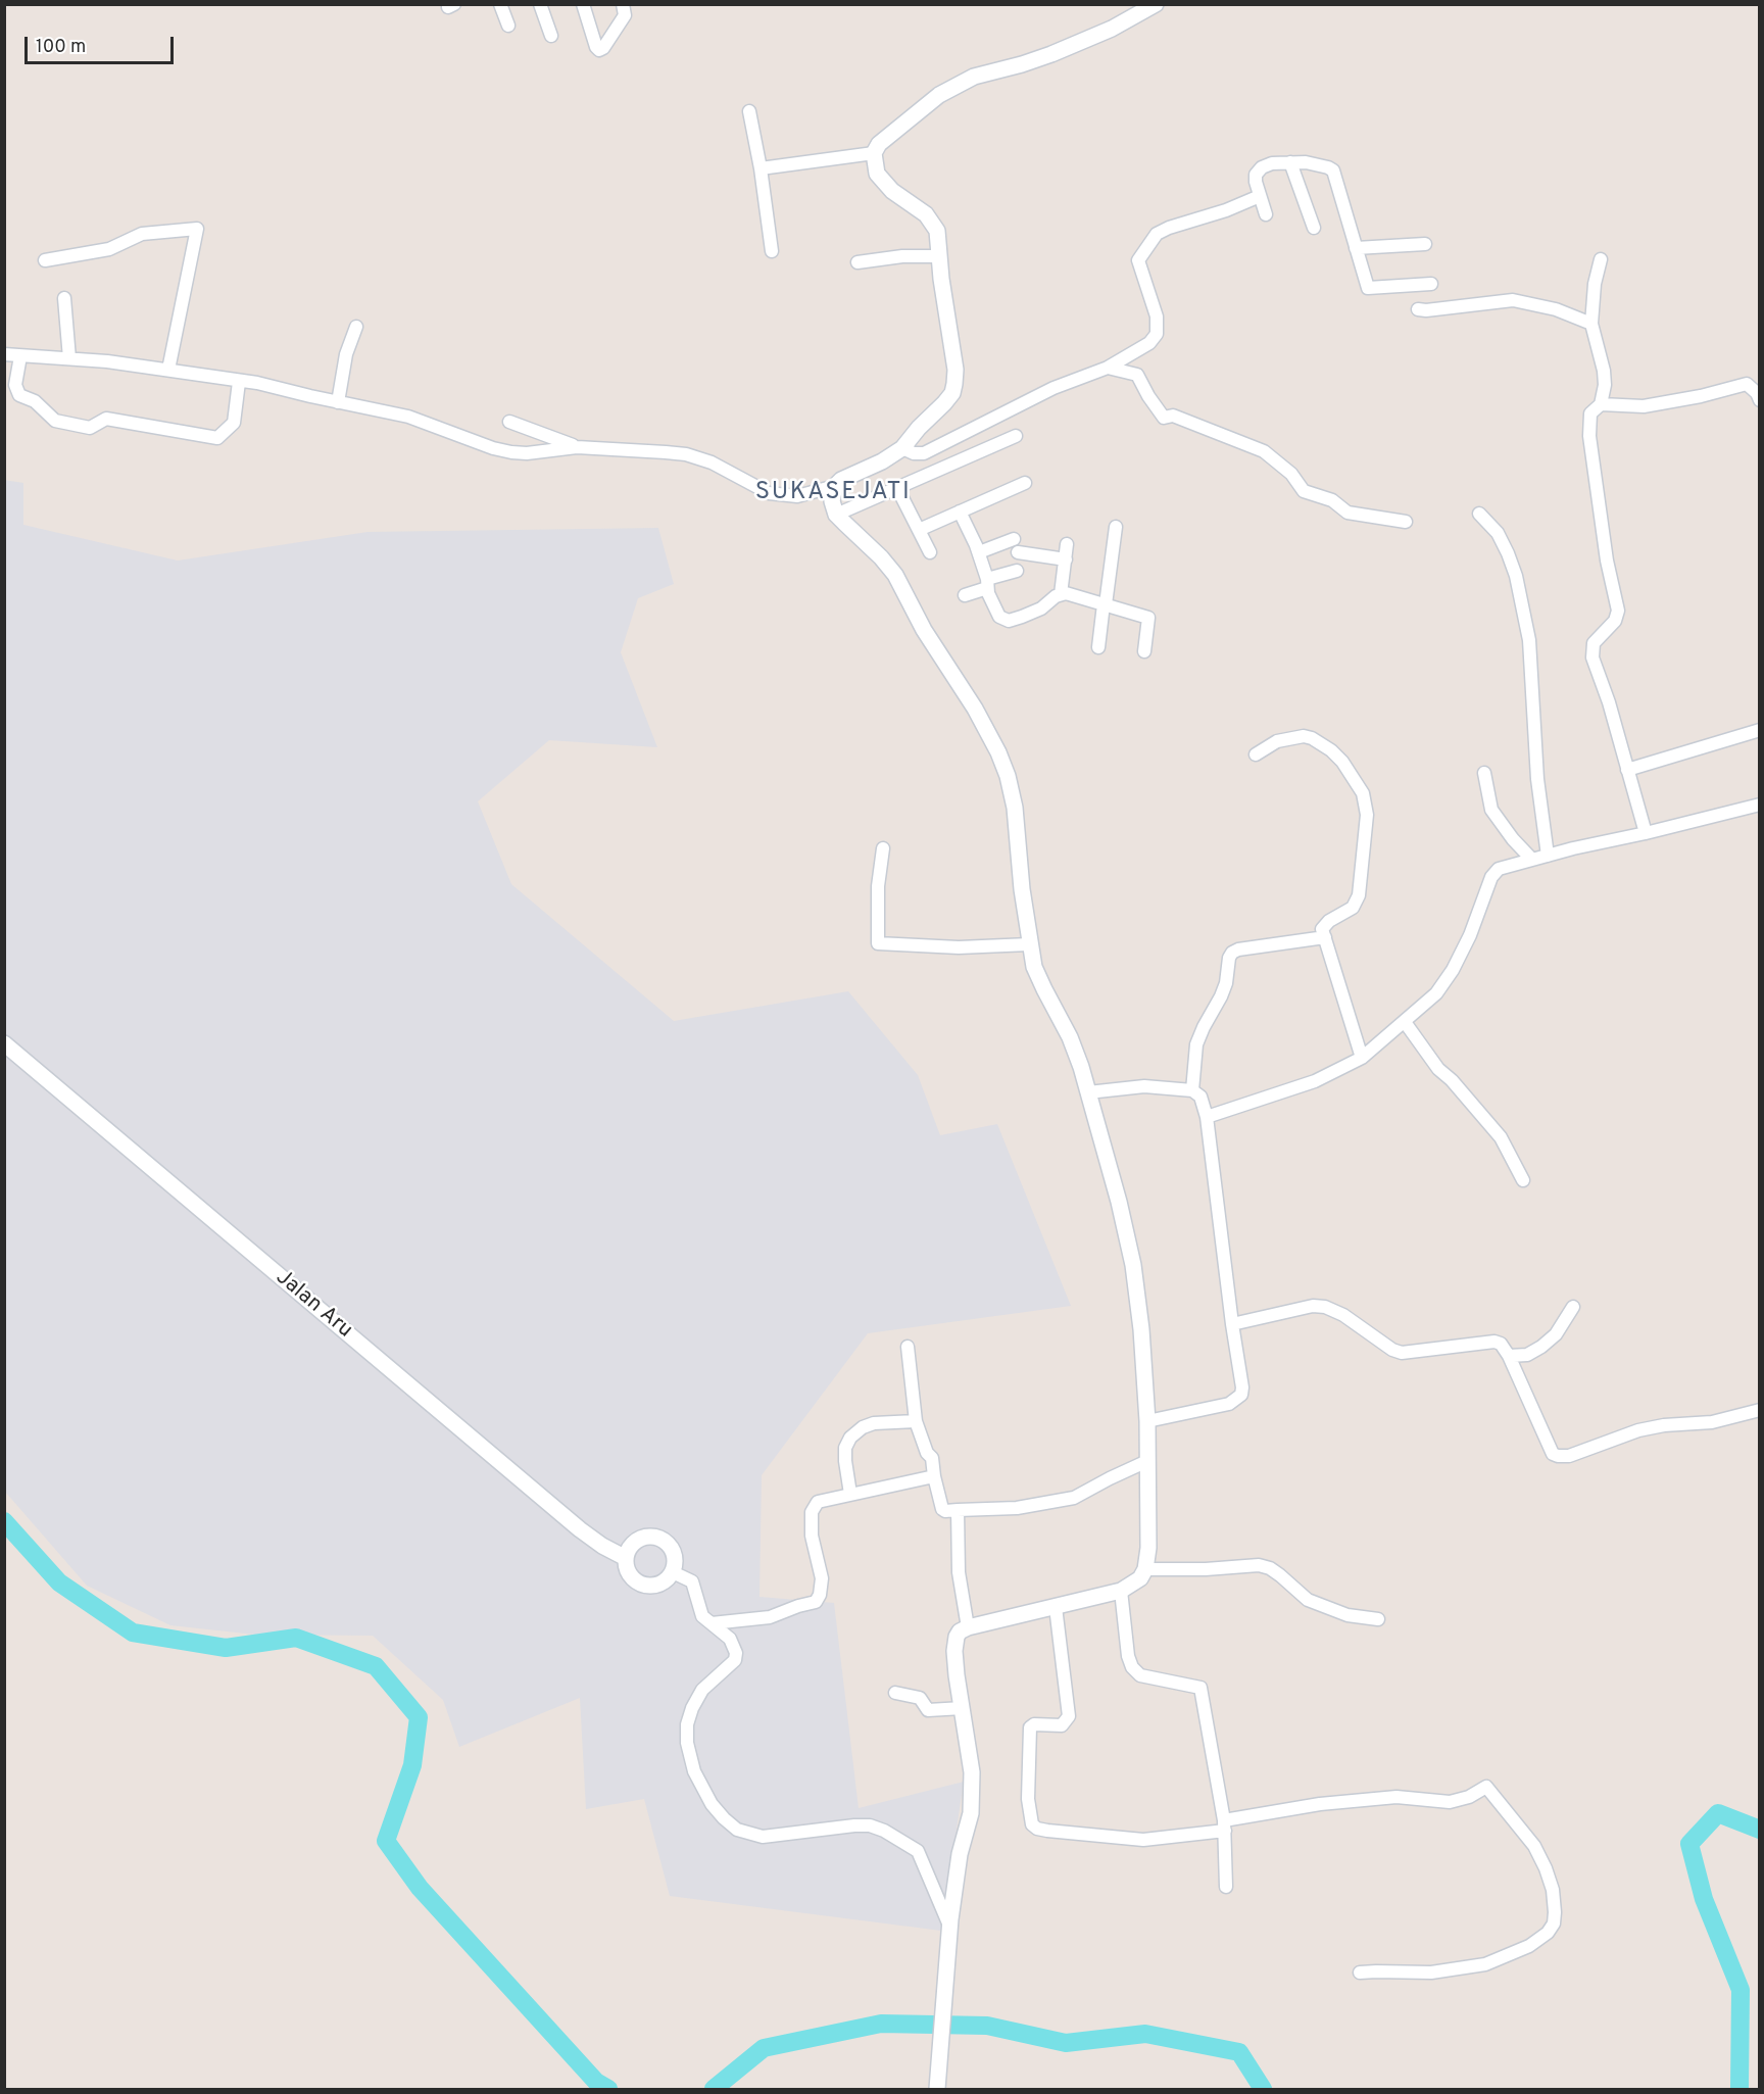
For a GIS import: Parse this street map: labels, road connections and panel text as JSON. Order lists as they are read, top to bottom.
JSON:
{
  "streets": {
    "street": ["Jalan Aru"]
  },
  "districts": ["SUKASEJATI"],
  "scale_bar": "100 m"
}
